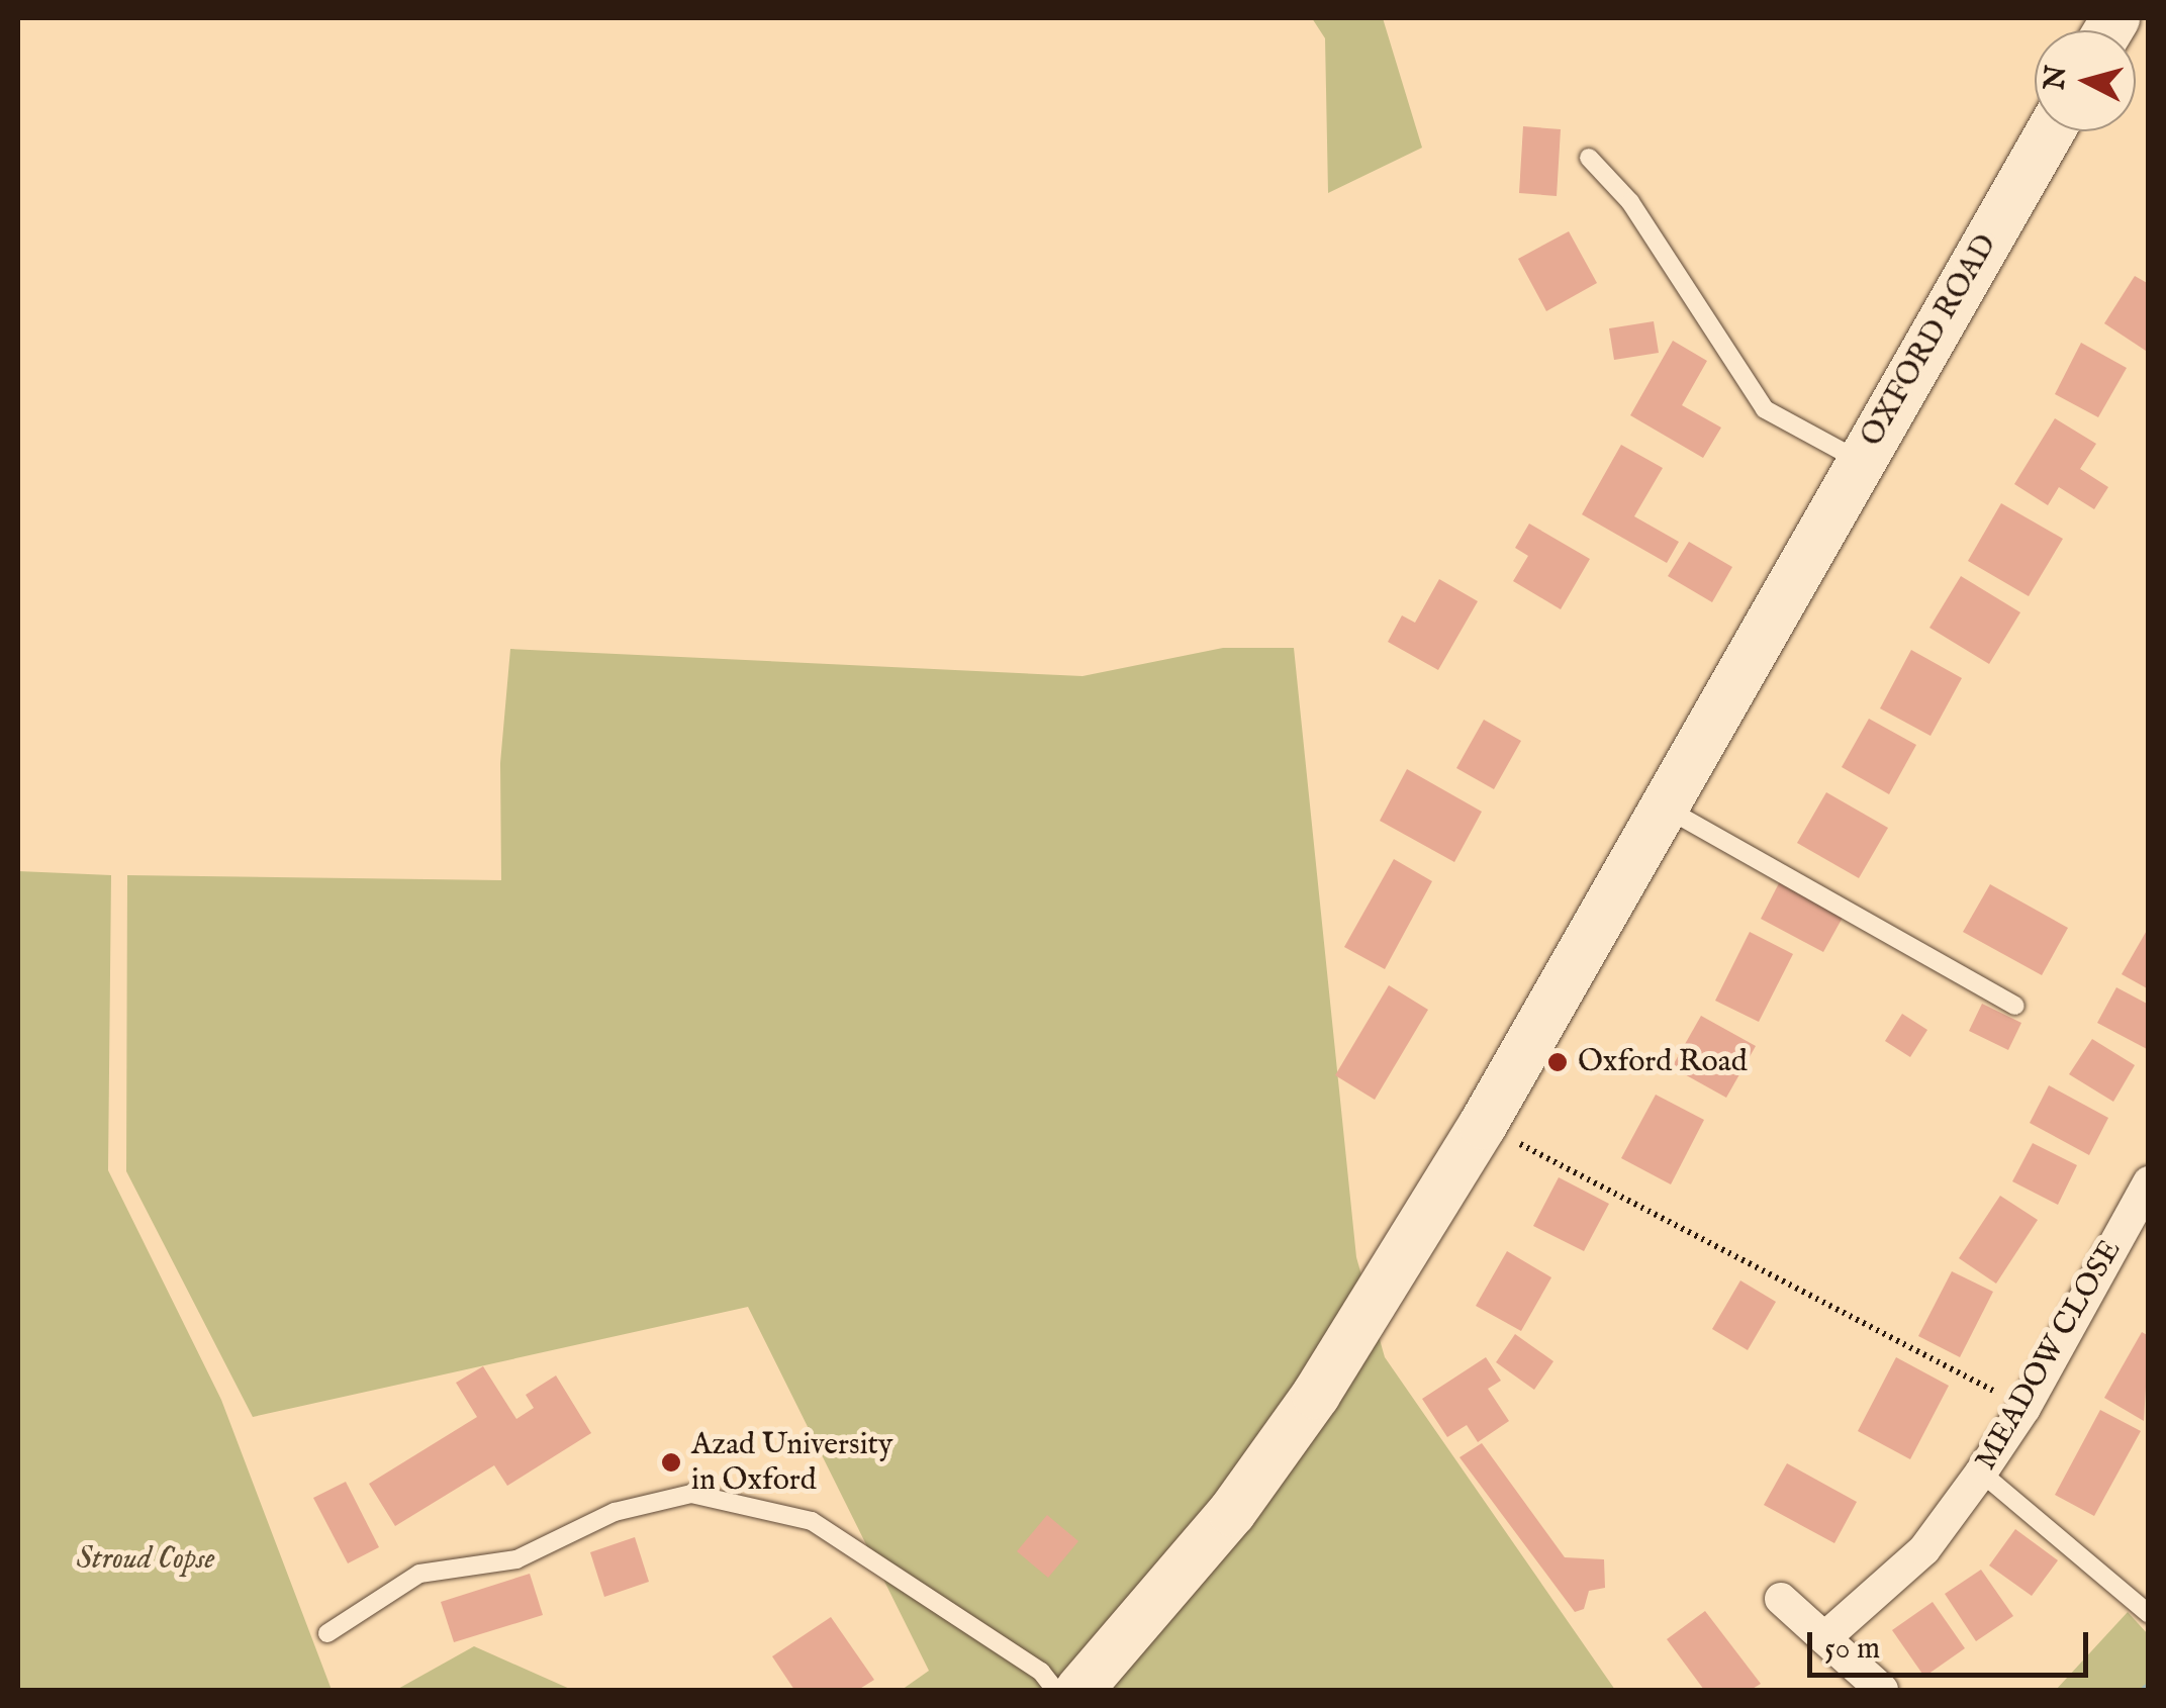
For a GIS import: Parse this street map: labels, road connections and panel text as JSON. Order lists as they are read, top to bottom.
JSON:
{
  "streets": {
    "main road": ["OXFORD ROAD"],
    "street": ["MEADOW CLOSE"]
  },
  "parks": ["Stroud Copse"],
  "places": ["Oxford Road", "Azad University in Oxford"],
  "scale_bar": "50 m",
  "north": "left"
}
